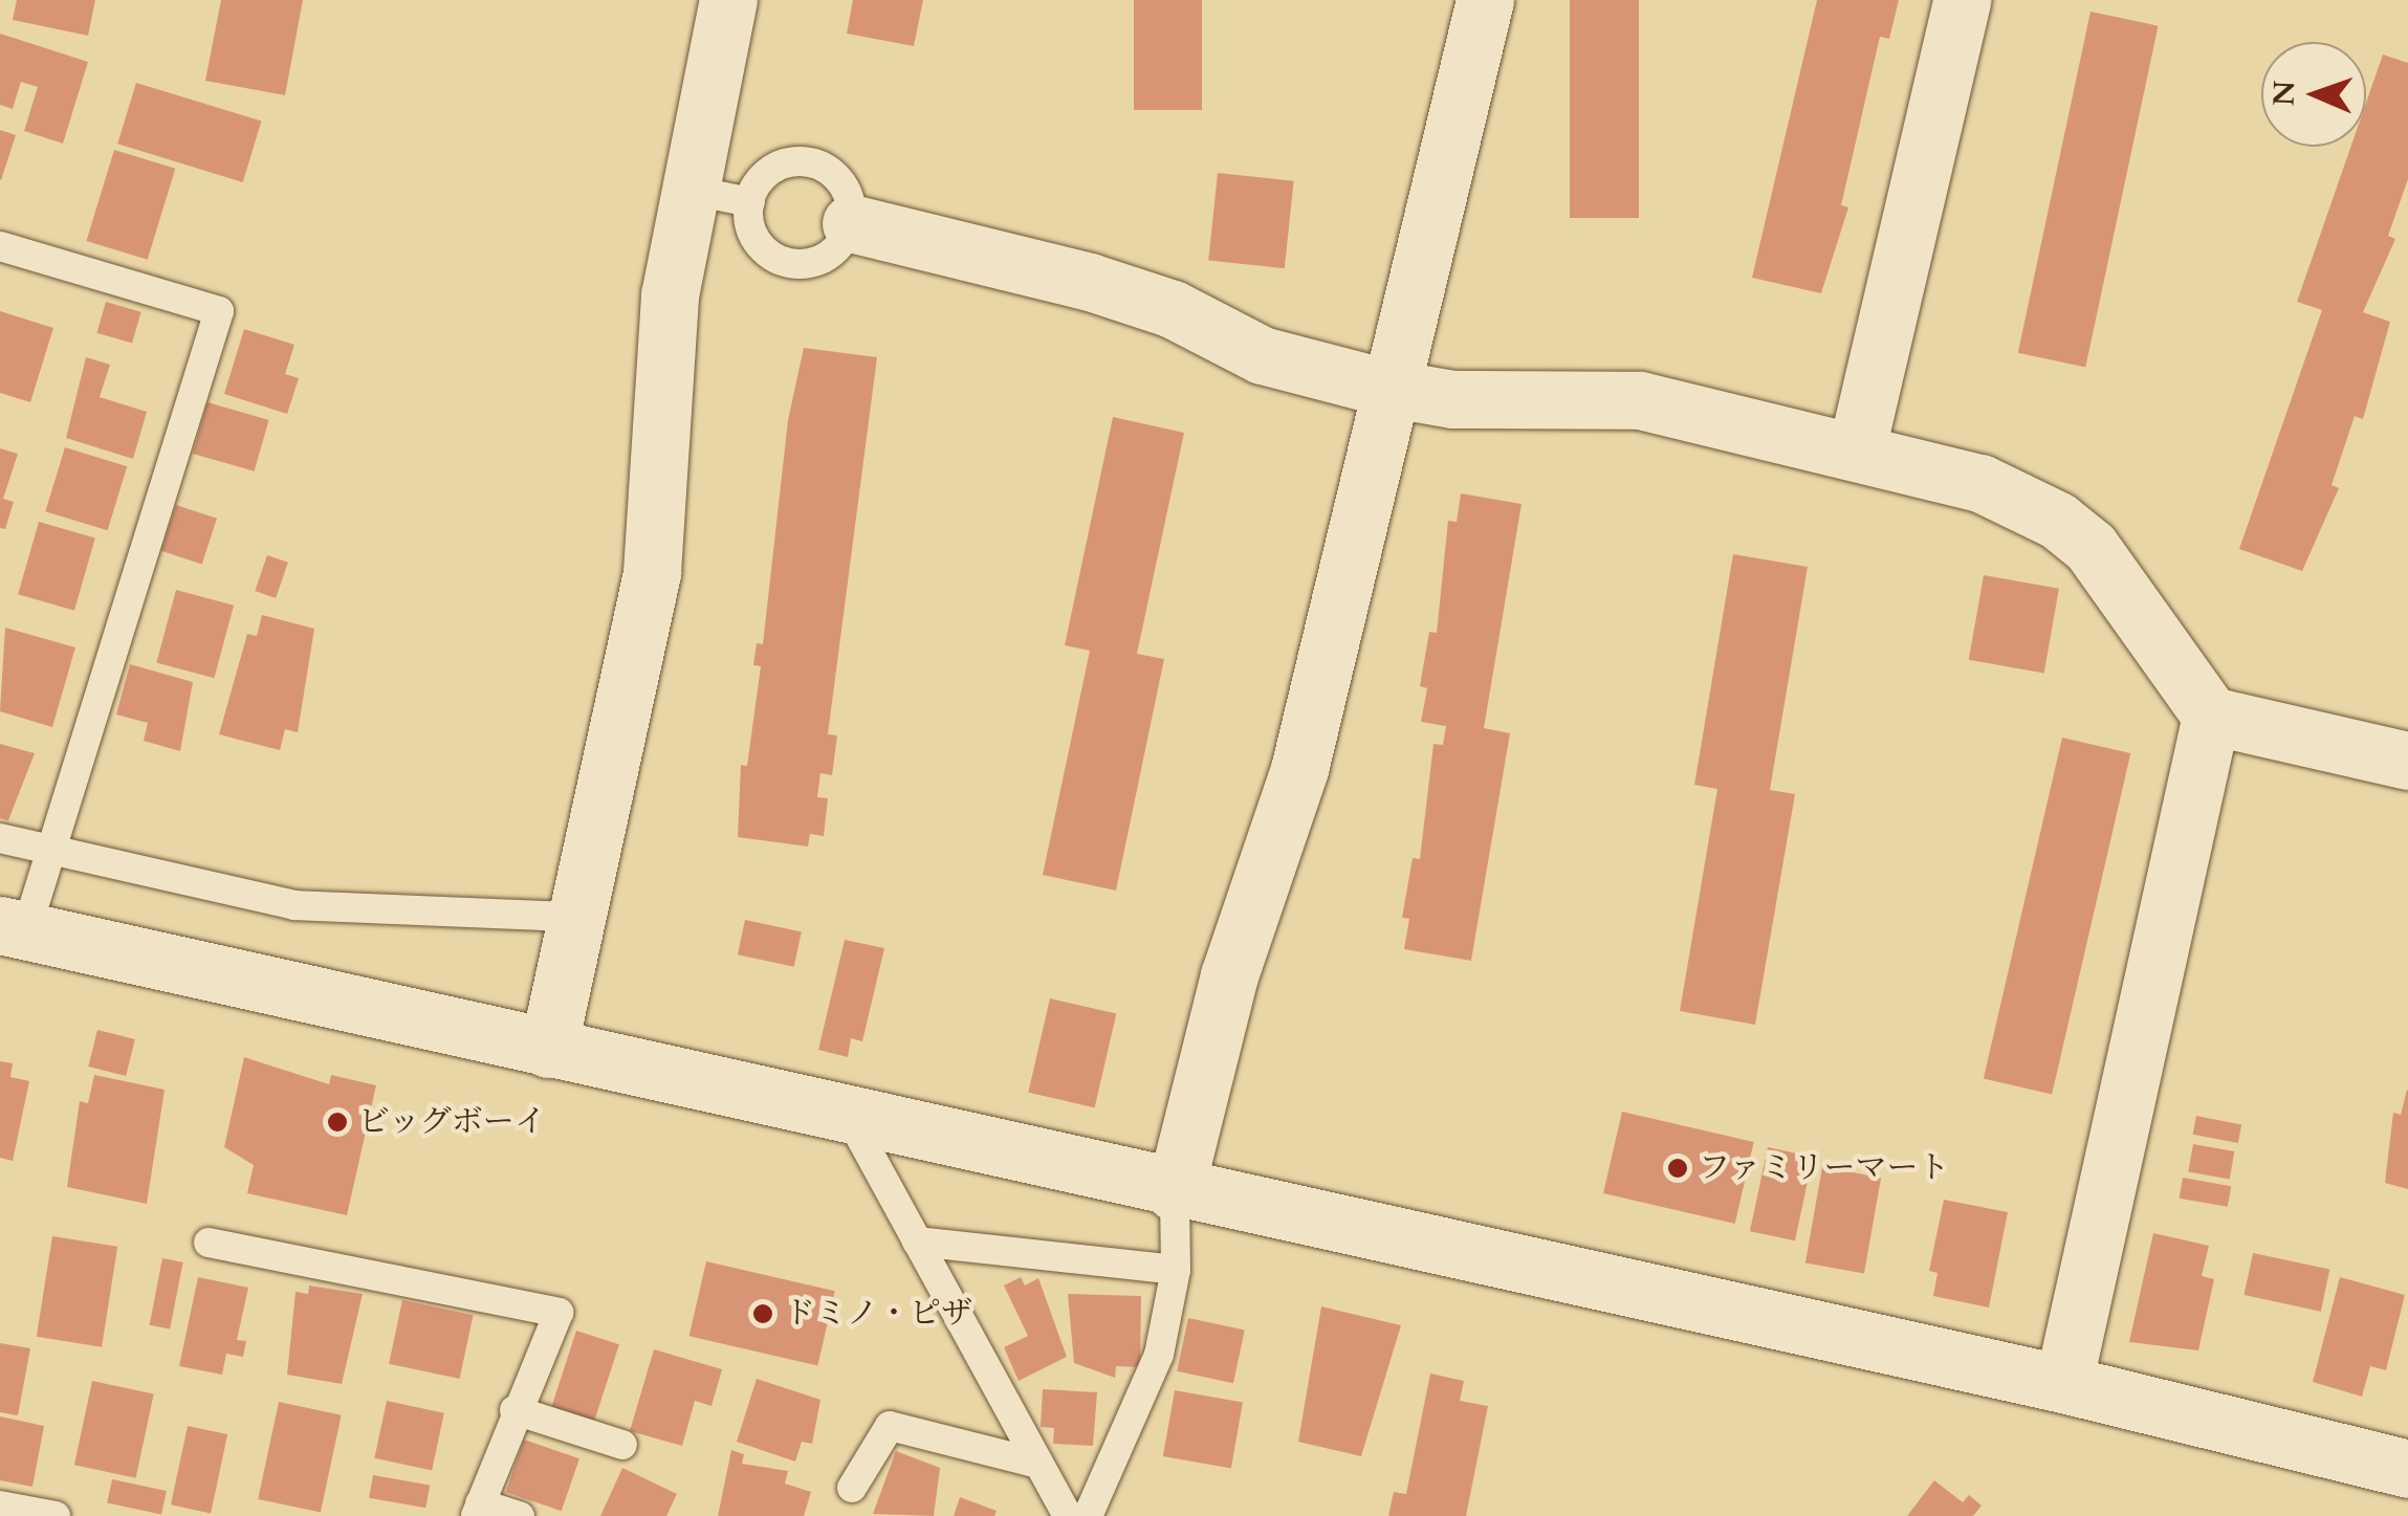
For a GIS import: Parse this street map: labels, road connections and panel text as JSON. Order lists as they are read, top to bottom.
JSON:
{
  "places": ["ビッグボーイ", "ファミリーマート", "ドミノ・ピザ"],
  "north": "left"
}
